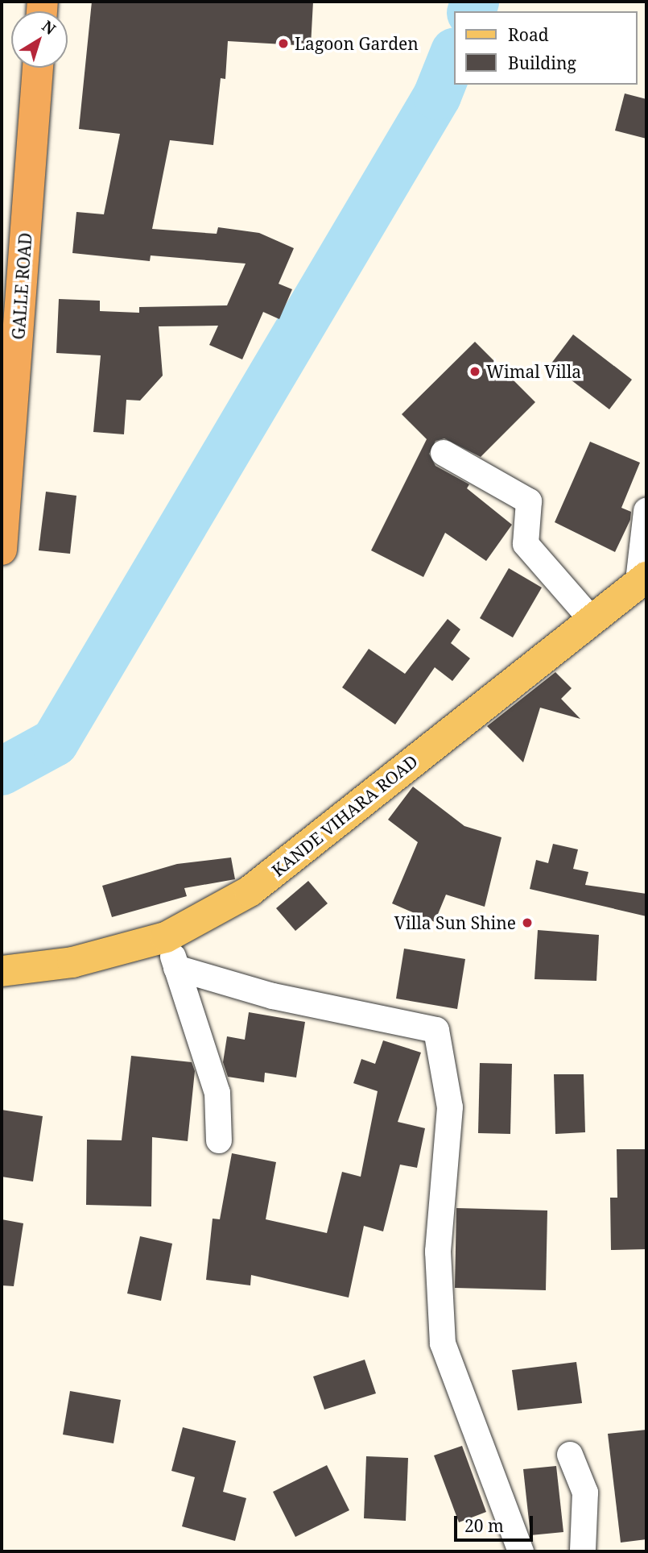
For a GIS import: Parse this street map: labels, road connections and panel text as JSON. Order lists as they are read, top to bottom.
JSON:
{
  "streets": {
    "highway": ["GALLE ROAD"],
    "main road": ["KANDE VIHARA ROAD"]
  },
  "places": ["Lagoon Garden", "Wimal Villa", "Villa Sun Shine"],
  "legend": ["Road", "Building"],
  "scale_bar": "20 m",
  "north": "top right"
}
